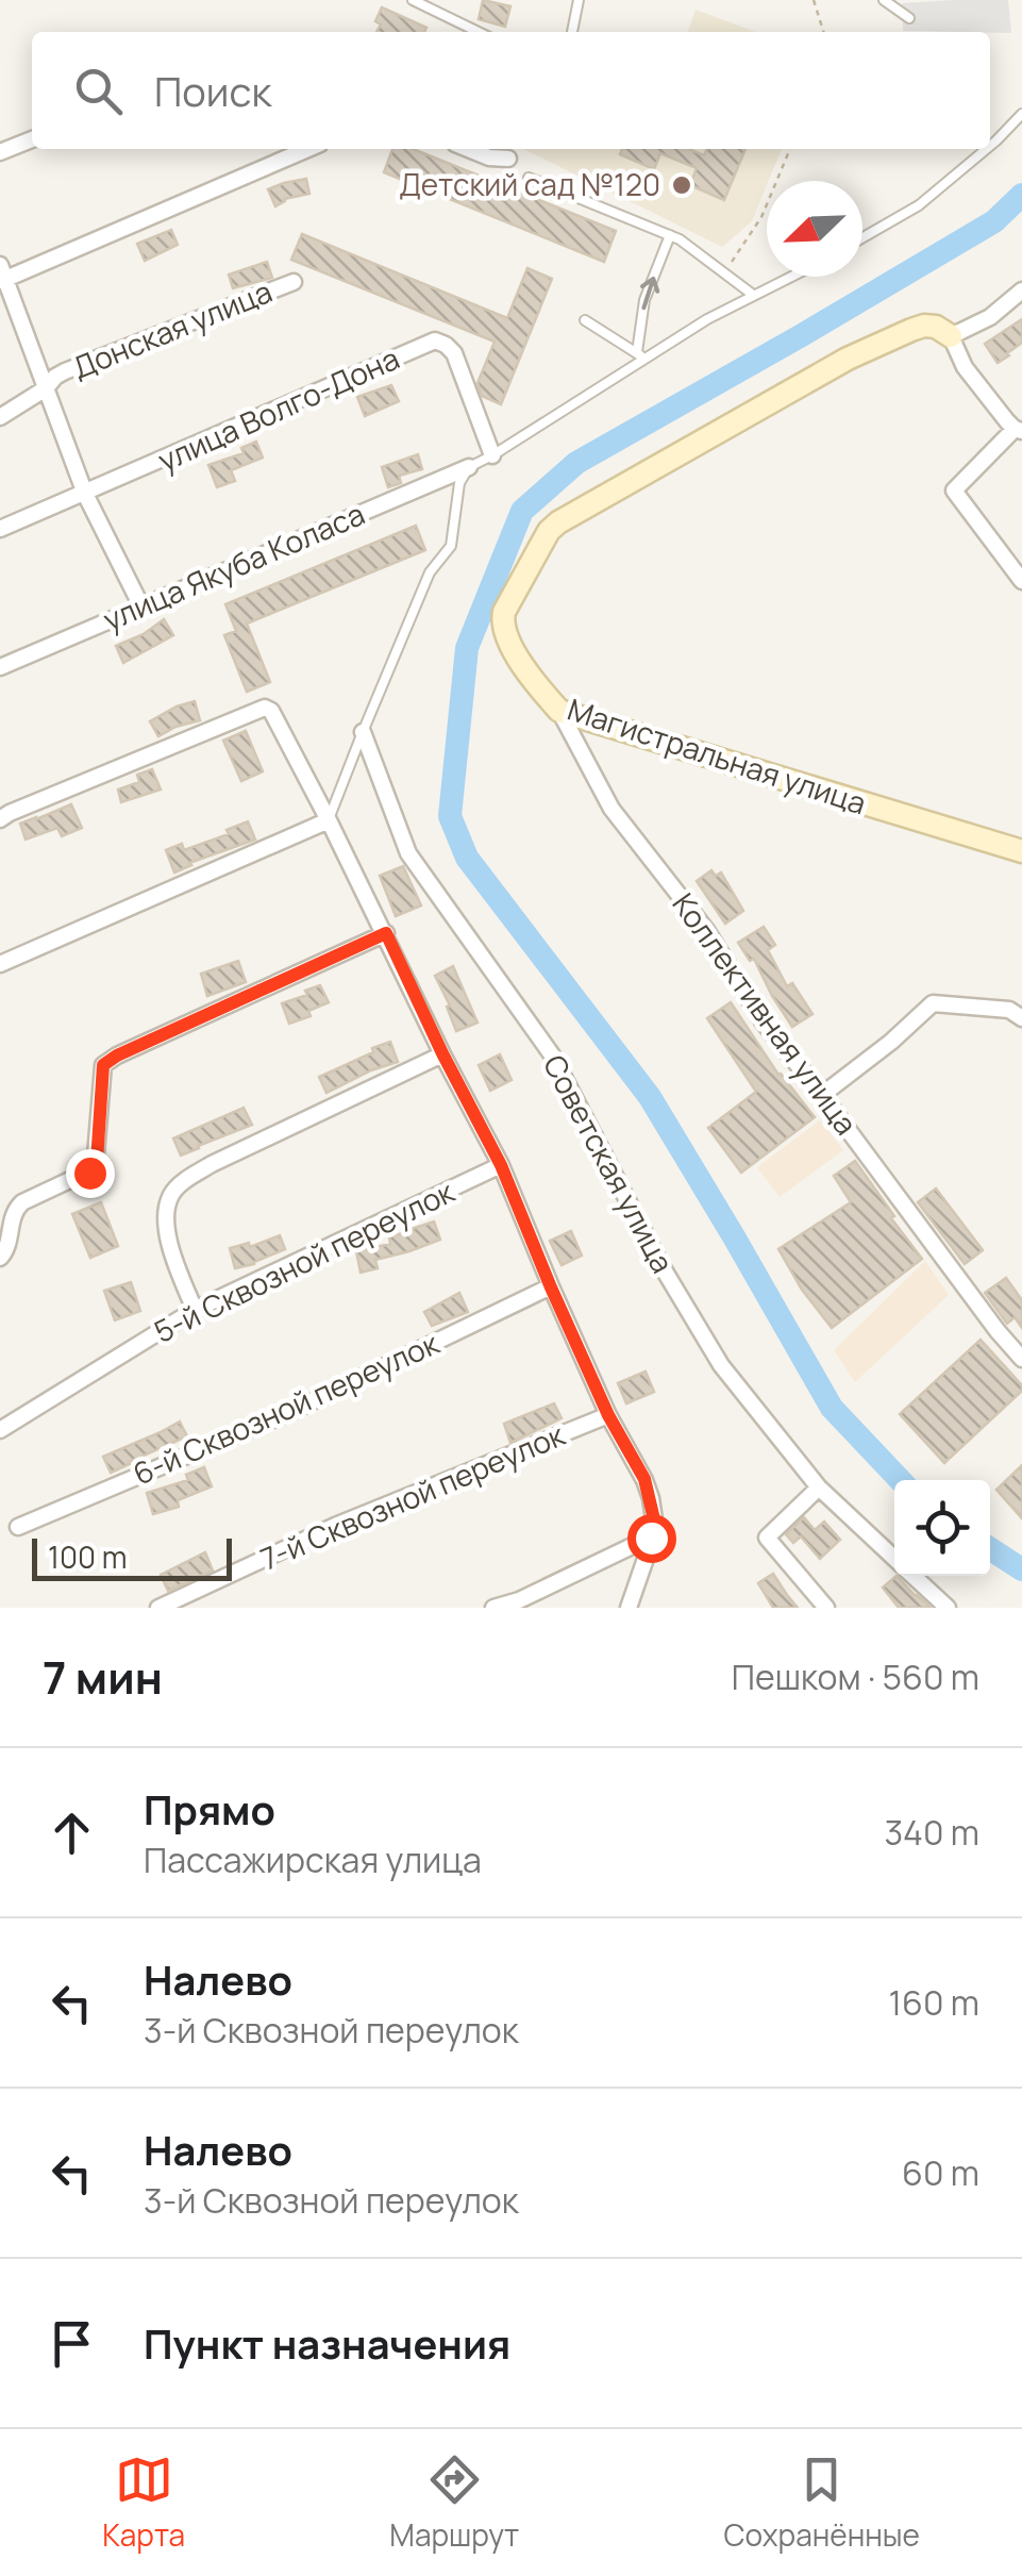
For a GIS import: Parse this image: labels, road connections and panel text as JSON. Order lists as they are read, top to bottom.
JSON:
{
  "streets": {
    "street": [
      "Донская улица",
      "улица Волго-Дона",
      "улица Якуба Коласа",
      "Магистральная улица",
      "Коллективная улица",
      "Советская улица",
      "5-й Сквозной переулок",
      "6-й Сквозной переулок",
      "7-й Сквозной переулок"
    ]
  },
  "crossings": [
    ["Магистральная улица", "Коллективная улица"]
  ],
  "places": ["Детский сад №120"],
  "scale_bar": "100 m",
  "north": "bottom left",
  "page": {
    "search": "Поиск",
    "scale": "100 m",
    "heading": ["7 мин", "Пешком · 560 m"],
    "list": [
      ["Прямо", "Пассажирская улица", "340 m"],
      ["Налево", "3-й Сквозной переулок", "160 m"],
      ["Налево", "3-й Сквозной переулок", "60 m"],
      "Пункт назначения"
    ],
    "nav": ["Карта", "Маршрут", "Сохранённые"]
  }
}
